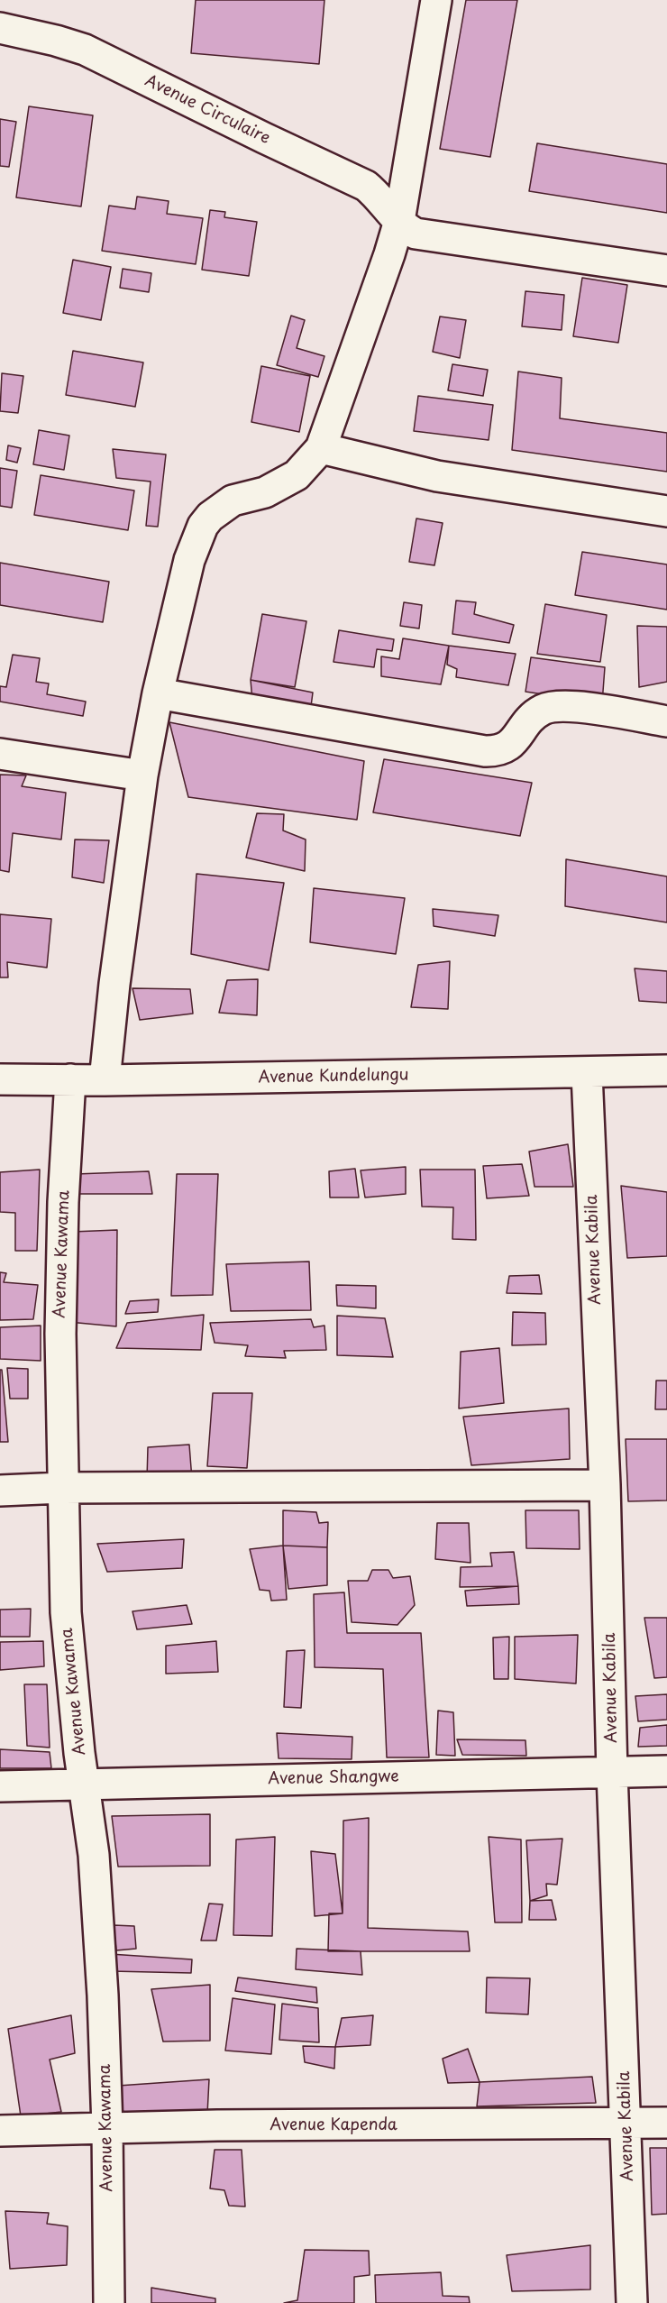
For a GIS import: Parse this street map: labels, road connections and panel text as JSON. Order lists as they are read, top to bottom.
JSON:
{
  "streets": {
    "street": [
      "Avenue Circulaire",
      "Avenue Kundelungu",
      "Avenue Kabila",
      "Avenue Kawama",
      "Avenue Shangwe",
      "Avenue Kapenda"
    ]
  },
  "crossings": [
    ["Avenue Kundelungu", "Avenue Kabila"],
    ["Avenue Kundelungu", "Avenue Kawama"],
    ["Avenue Kabila", "Avenue Shangwe"],
    ["Avenue Kabila", "Avenue Kapenda"],
    ["Avenue Kawama", "Avenue Shangwe"],
    ["Avenue Kawama", "Avenue Kapenda"]
  ]
}
